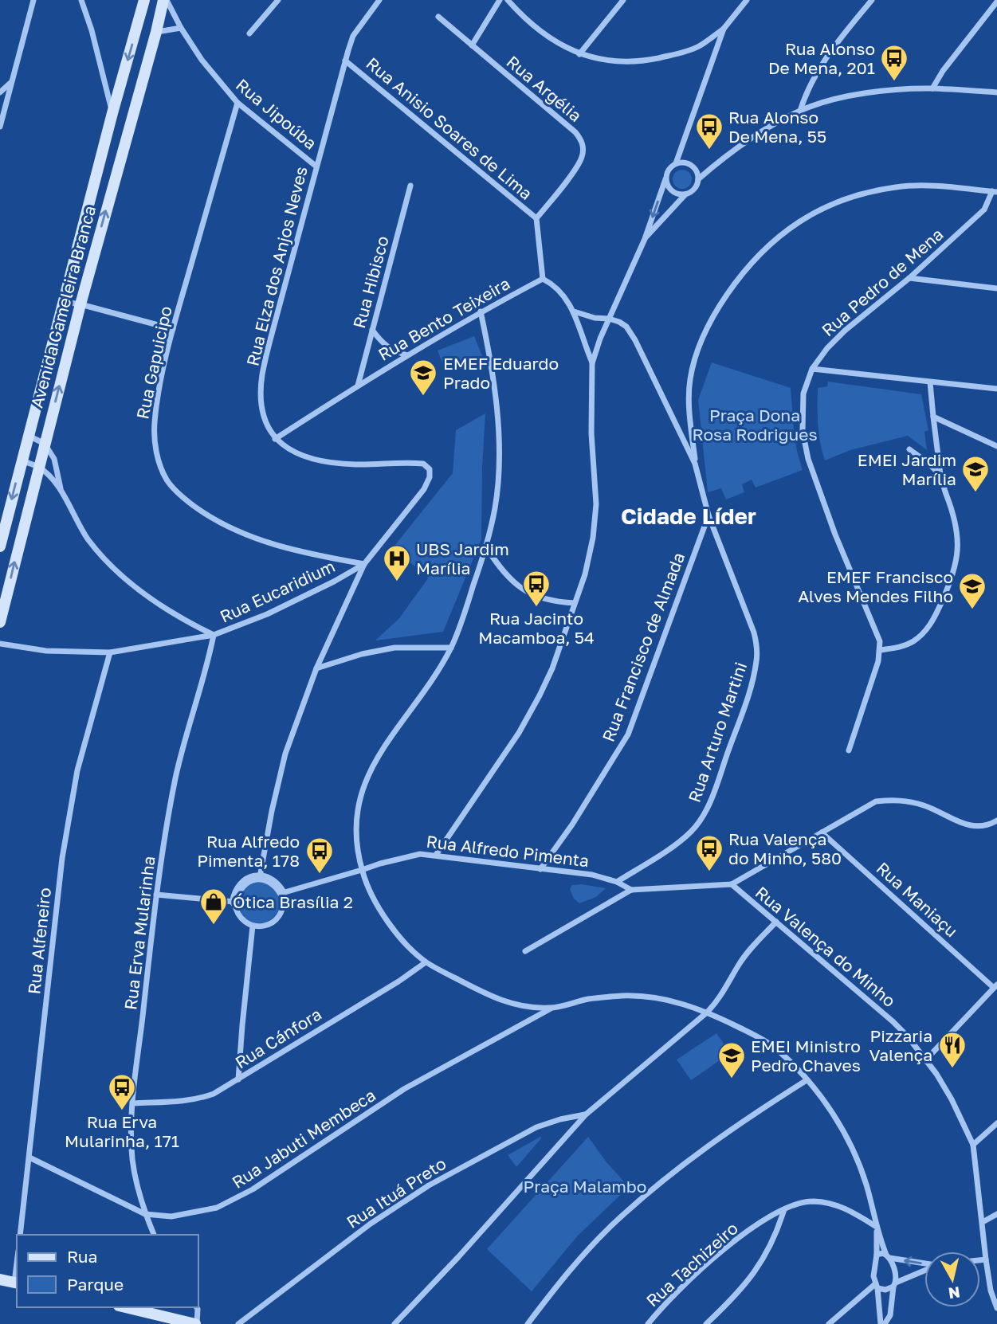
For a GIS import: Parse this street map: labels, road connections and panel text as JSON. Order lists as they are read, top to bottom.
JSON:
{
  "streets": {
    "main road": ["Avenida Gameleira Branca"],
    "street": [
      "Rua Argélia",
      "Rua Jipoúba",
      "Rua Anisio Soares de Lima",
      "Rua Elza dos Anjos Neves",
      "Rua Hibisco",
      "Rua Pedro de Mena",
      "Rua Bento Teixeira",
      "Rua Gapuicipo",
      "Rua Eucaridium",
      "Rua Francisco de Almada",
      "Rua Arturo Martini",
      "Rua Alfredo Pimenta",
      "Rua Maniaçu",
      "Rua Erva Mularinha",
      "Rua Alfeneiro",
      "Rua Valença do Minho",
      "Rua Cánfora",
      "Rua Jabuti Membeca",
      "Rua Ituá Preto",
      "Rua Tachizeiro"
    ]
  },
  "crossings": [
    ["Rua Argélia", "Rua Anisio Soares de Lima"],
    ["Rua Jipoúba", "Rua Elza dos Anjos Neves"],
    ["Rua Jipoúba", "Avenida Gameleira Branca"],
    ["Rua Jipoúba", "Rua Gapuicipo"],
    ["Rua Anisio Soares de Lima", "Rua Elza dos Anjos Neves"],
    ["Rua Elza dos Anjos Neves", "Rua Bento Teixeira"],
    ["Rua Hibisco", "Rua Bento Teixeira"],
    ["Rua Gapuicipo", "Rua Eucaridium"],
    ["Rua Eucaridium", "Rua Erva Mularinha"],
    ["Rua Eucaridium", "Rua Alfeneiro"],
    ["Rua Francisco de Almada", "Rua Arturo Martini"],
    ["Rua Francisco de Almada", "Rua Alfredo Pimenta"],
    ["Rua Arturo Martini", "Rua Alfredo Pimenta"],
    ["Rua Alfredo Pimenta", "Rua Valença do Minho"],
    ["Rua Erva Mularinha", "Rua Cánfora"],
    ["Rua Erva Mularinha", "Rua Jabuti Membeca"],
    ["Rua Alfeneiro", "Rua Jabuti Membeca"]
  ],
  "districts": ["Cidade Líder"],
  "parks": ["Praça Dona Rosa Rodrigues", "Praça Malambo"],
  "places": {
    "bus stop": [
      "Rua Alonso De Mena, 201",
      "Rua Alonso De Mena, 55",
      "Rua Jacinto Macamboa, 54",
      "Rua Valença do Minho, 580",
      "Rua Alfredo Pimenta, 178",
      "Rua Erva Mularinha, 171"
    ],
    "school or university": [
      "EMEF Eduardo Prado",
      "EMEI Jardim Marília",
      "EMEF Francisco Alves Mendes Filho",
      "EMEI Ministro Pedro Chaves"
    ],
    "hospital": ["UBS Jardim Marília"],
    "shop": ["Ótica Brasília 2"],
    "restaurant": ["Pizzaria Valença"]
  },
  "legend": ["Rua", "Parque"],
  "north": "bottom"
}
